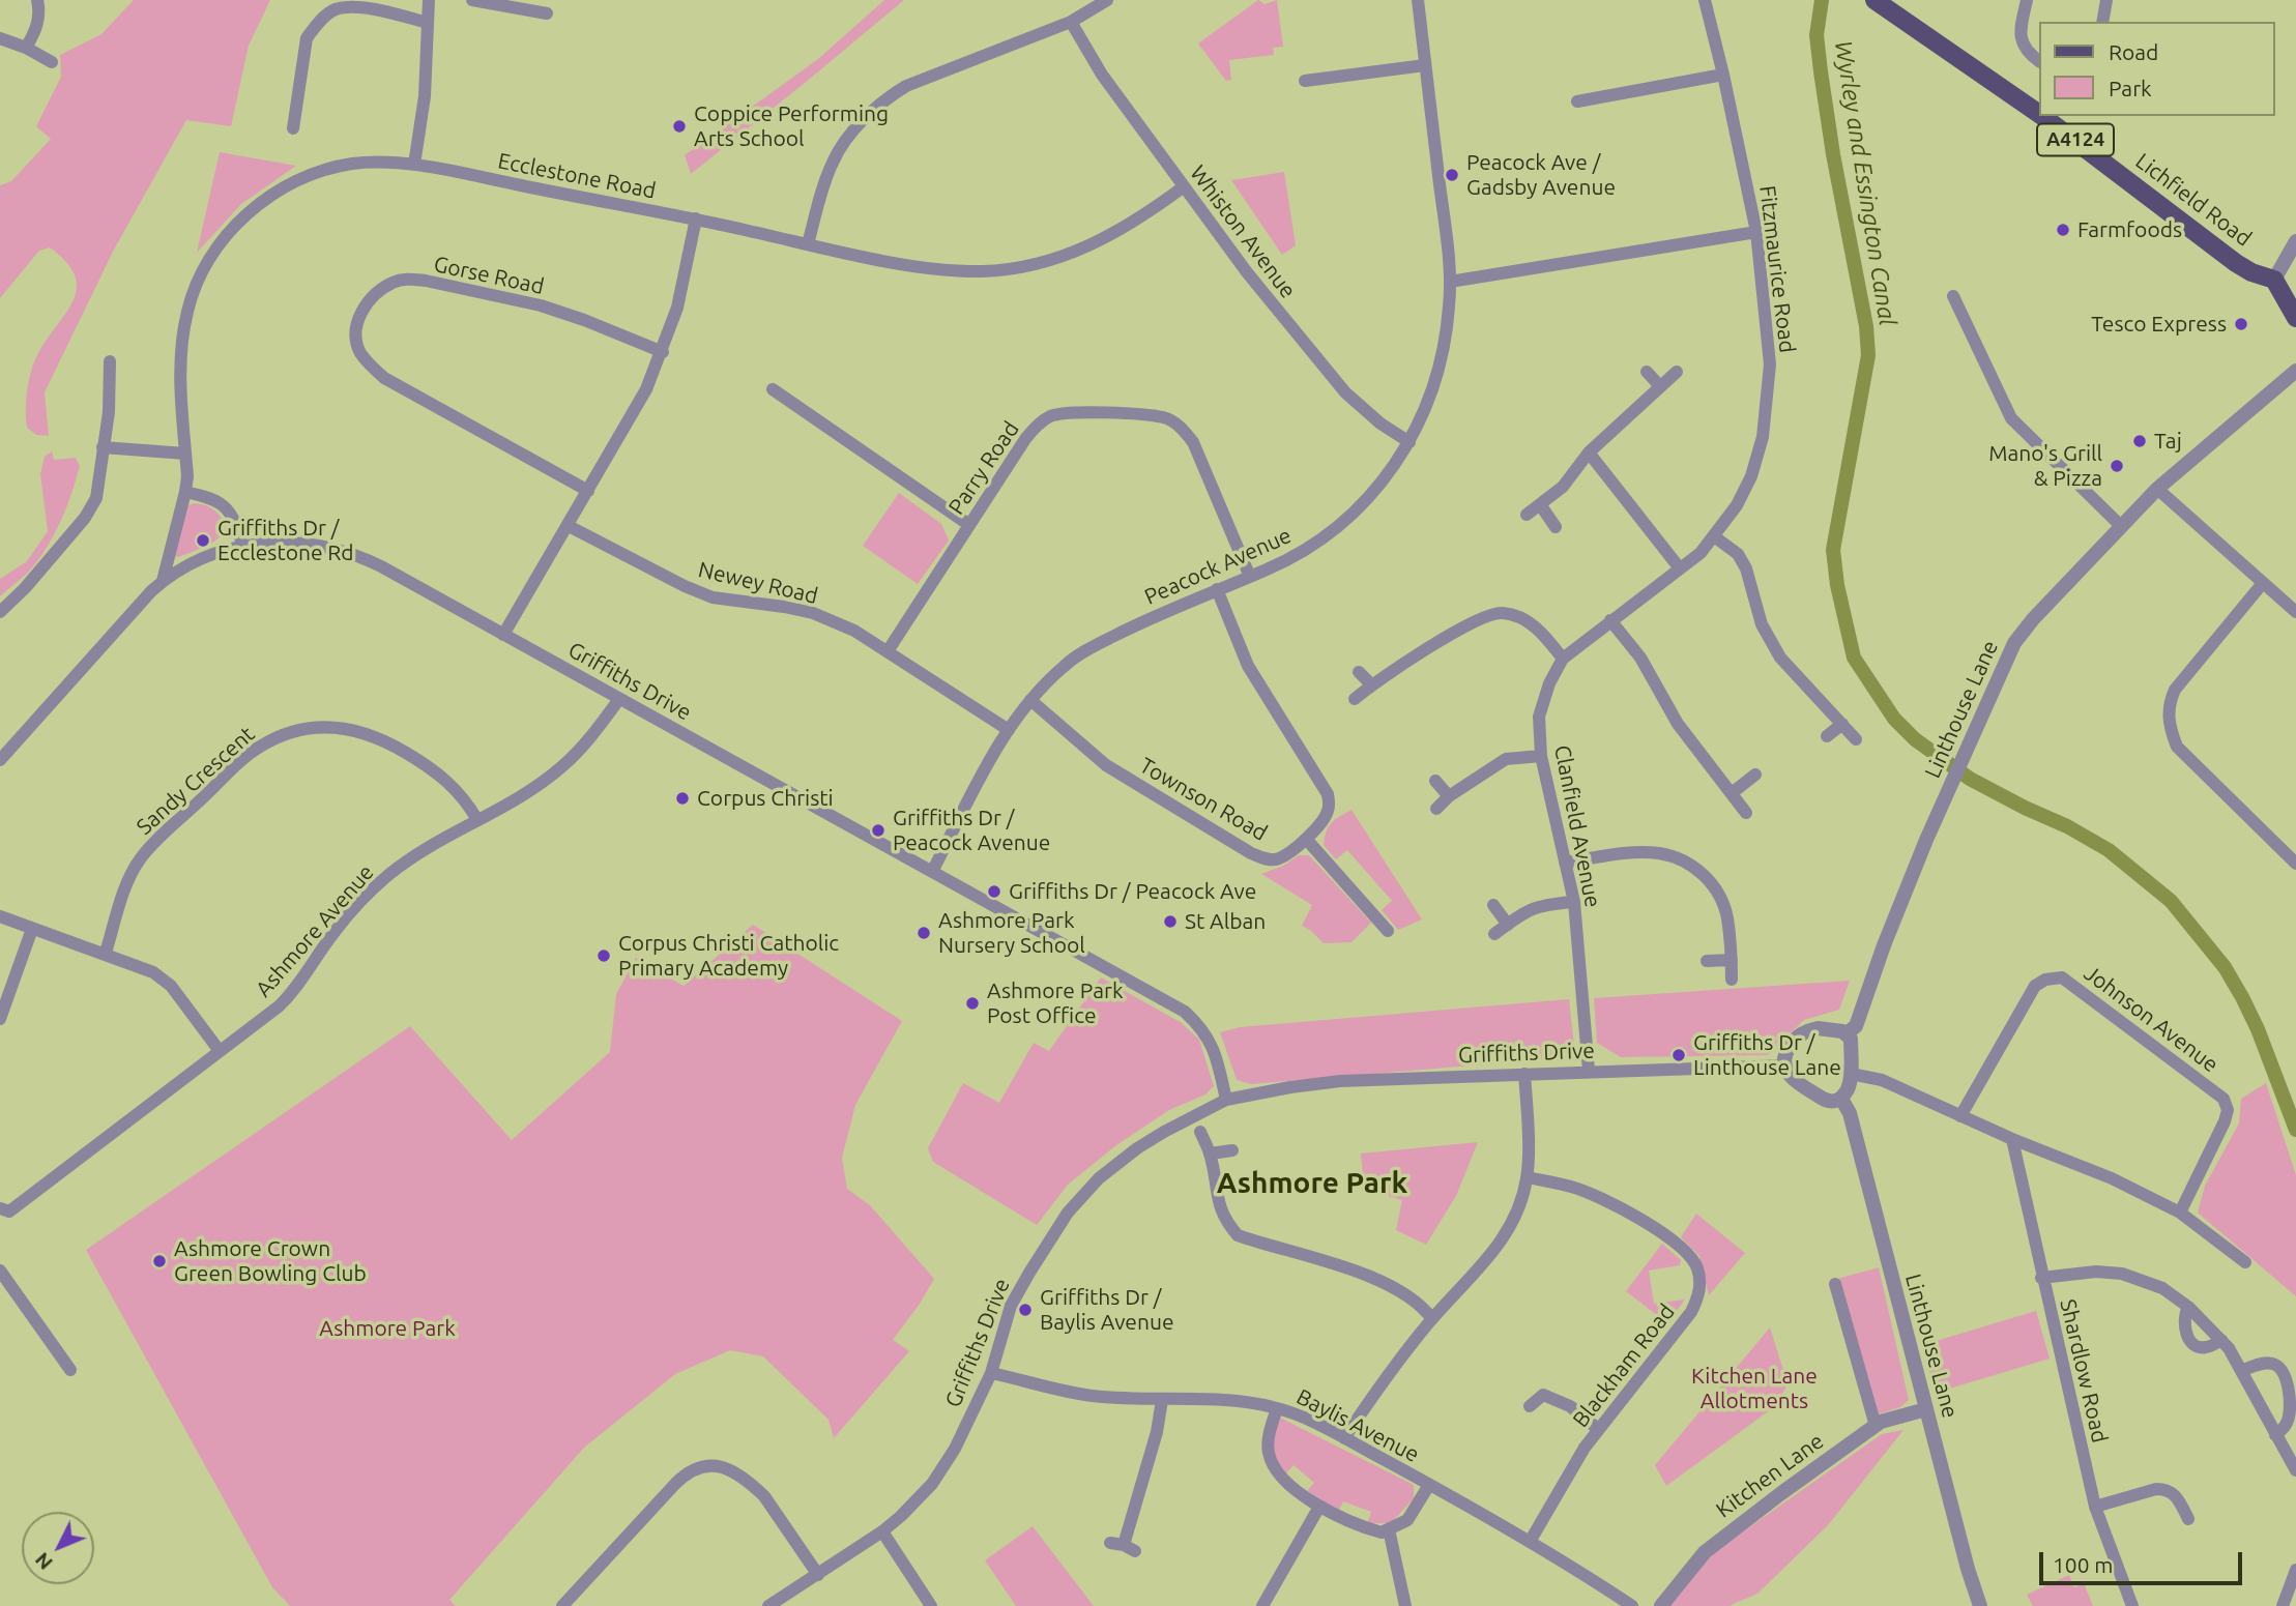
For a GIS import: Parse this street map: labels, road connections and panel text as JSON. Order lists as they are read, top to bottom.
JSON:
{
  "streets": {
    "main road": ["A4124", "Lichfield Road"],
    "street": [
      "Ecclestone Road",
      "Whiston Avenue",
      "Fitzmaurice Road",
      "Gorse Road",
      "Parry Road",
      "Peacock Avenue",
      "Newey Road",
      "Griffiths Drive",
      "Linthouse Lane",
      "Sandy Crescent",
      "Townson Road",
      "Clanfield Avenue",
      "Ashmore Avenue",
      "Johnson Avenue",
      "Blackham Road",
      "Shardlow Road",
      "Baylis Avenue",
      "Kitchen Lane"
    ]
  },
  "crossings": [
    ["Ecclestone Road", "Whiston Avenue"],
    ["Ecclestone Road", "Griffiths Drive"],
    ["Whiston Avenue", "Peacock Avenue"],
    ["Fitzmaurice Road", "Clanfield Avenue"],
    ["Parry Road", "Peacock Avenue"],
    ["Parry Road", "Newey Road"],
    ["Peacock Avenue", "Newey Road"],
    ["Peacock Avenue", "Griffiths Drive"],
    ["Peacock Avenue", "Townson Road"],
    ["Griffiths Drive", "Linthouse Lane"],
    ["Griffiths Drive", "Clanfield Avenue"],
    ["Griffiths Drive", "Ashmore Avenue"],
    ["Griffiths Drive", "Baylis Avenue"],
    ["Linthouse Lane", "Kitchen Lane"],
    ["Sandy Crescent", "Ashmore Avenue"],
    ["Blackham Road", "Baylis Avenue"]
  ],
  "districts": ["Ashmore Park"],
  "water": ["Wyrley and Essington Canal"],
  "parks": ["Ashmore Park", "Kitchen Lane Allotments"],
  "places": [
    "Coppice Performing Arts School",
    "Peacock Ave / Gadsby Avenue",
    "Farmfoods",
    "Tesco Express",
    "Taj",
    "Mano's Grill & Pizza",
    "Griffiths Dr / Ecclestone Rd",
    "Corpus Christi",
    "Griffiths Dr / Peacock Avenue",
    "Griffiths Dr / Peacock Ave",
    "St Alban",
    "Ashmore Park Nursery School",
    "Corpus Christi Catholic Primary Academy",
    "Ashmore Park Post Office",
    "Griffiths Dr / Linthouse Lane",
    "Ashmore Crown Green Bowling Club",
    "Griffiths Dr / Baylis Avenue"
  ],
  "legend": ["Road", "Park"],
  "scale_bar": "100 m",
  "north": "bottom left"
}
